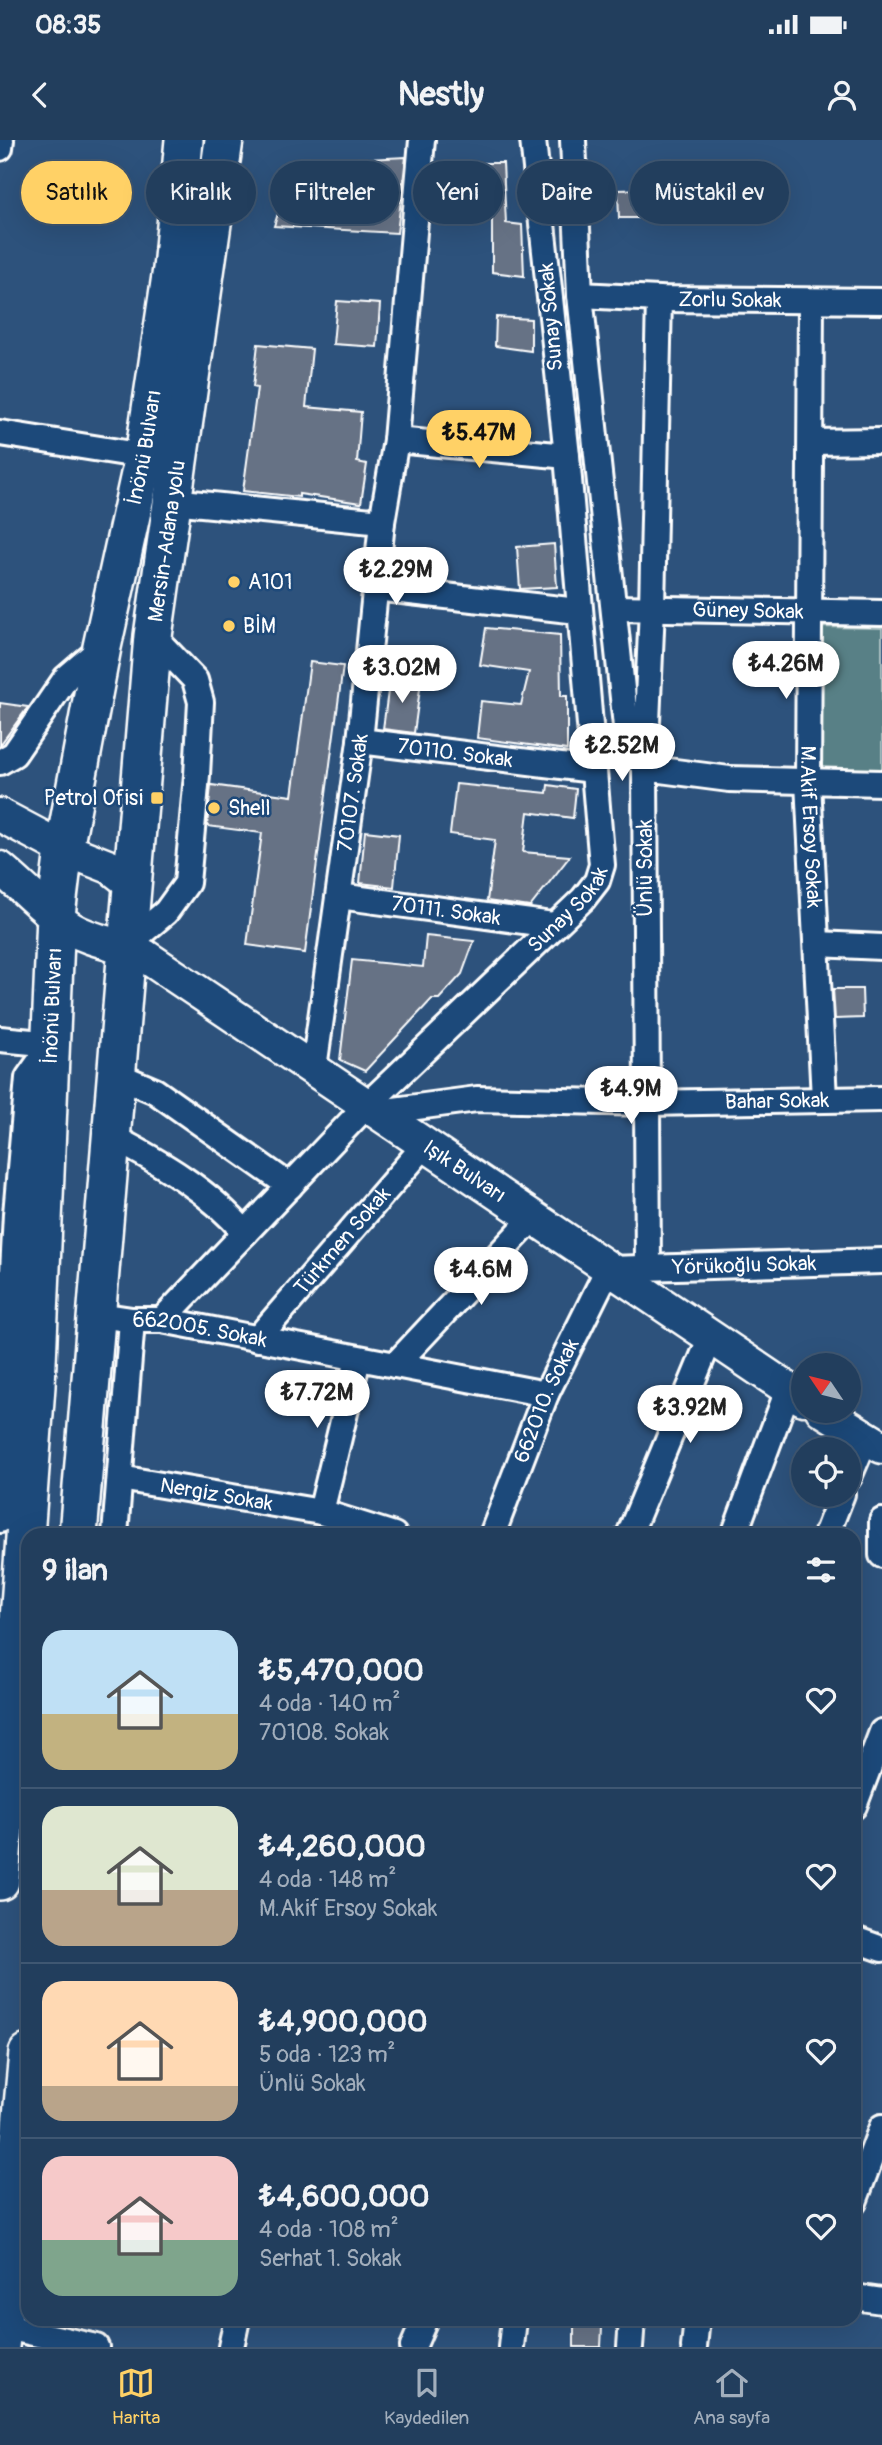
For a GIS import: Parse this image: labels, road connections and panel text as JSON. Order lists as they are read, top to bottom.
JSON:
{
  "streets": {
    "highway": ["İnönü Bulvarı", "Mersin-Adana yolu"],
    "main road": ["Işık Bulvarı"],
    "street": [
      "Zorlu Sokak",
      "Sunay Sokak",
      "Güney Sokak",
      "70110. Sokak",
      "70107. Sokak",
      "M.Akif Ersoy Sokak",
      "Ünlü Sokak",
      "70111. Sokak",
      "Bahar Sokak",
      "Türkmen Sokak",
      "Yörükoğlu Sokak",
      "662005. Sokak",
      "662010. Sokak",
      "Nergiz Sokak"
    ]
  },
  "crossings": [
    ["Zorlu Sokak", "Sunay Sokak"],
    ["Zorlu Sokak", "M.Akif Ersoy Sokak"],
    ["Zorlu Sokak", "Ünlü Sokak"],
    ["Sunay Sokak", "Güney Sokak"],
    ["Sunay Sokak", "70110. Sokak"],
    ["Sunay Sokak", "Ünlü Sokak"],
    ["Sunay Sokak", "70111. Sokak"],
    ["Sunay Sokak", "Bahar Sokak"],
    ["Sunay Sokak", "Işık Bulvarı"],
    ["Sunay Sokak", "662005. Sokak"],
    ["Mersin-Adana yolu", "Işık Bulvarı"],
    ["Güney Sokak", "M.Akif Ersoy Sokak"],
    ["Güney Sokak", "Ünlü Sokak"],
    ["70110. Sokak", "70107. Sokak"],
    ["70107. Sokak", "70111. Sokak"],
    ["70107. Sokak", "Işık Bulvarı"],
    ["M.Akif Ersoy Sokak", "Bahar Sokak"],
    ["Ünlü Sokak", "Bahar Sokak"],
    ["Ünlü Sokak", "Yörükoğlu Sokak"],
    ["Bahar Sokak", "Işık Bulvarı"],
    ["Işık Bulvarı", "Türkmen Sokak"],
    ["Işık Bulvarı", "Yörükoğlu Sokak"],
    ["Işık Bulvarı", "662010. Sokak"],
    ["Türkmen Sokak", "662005. Sokak"],
    ["Yörükoğlu Sokak", "662010. Sokak"],
    ["662005. Sokak", "662010. Sokak"]
  ],
  "places": {
    "other": ["A101", "BİM", "Shell"],
    "transit": ["Petrol Ofisi"]
  },
  "north": "top left",
  "page": {
    "status": "08:35",
    "header": "Nestly",
    "chip": [
      "Satılık",
      "Kiralık",
      "Filtreler",
      "Yeni",
      "Daire",
      "Müstakil ev"
    ],
    "price": [
      "₺5.47M",
      "₺2.29M",
      "₺4.26M",
      "₺3.02M",
      "₺2.52M",
      "₺4.9M",
      "₺4.6M",
      "₺7.72M",
      "₺3.92M"
    ],
    "heading": "9 ilan",
    "list": [
      {
        "name": "₺5,470,000",
        "note": "4 oda · 140 m² · 70108. Sokak"
      },
      {
        "name": "₺4,260,000",
        "note": "4 oda · 148 m² · M.Akif Ersoy Sokak"
      },
      {
        "name": "₺4,900,000",
        "note": "5 oda · 123 m² · Ünlü Sokak"
      },
      {
        "name": "₺4,600,000",
        "note": "4 oda · 108 m² · Serhat 1. Sokak"
      }
    ],
    "tabs": ["Harita", "Kaydedilen", "Ana sayfa"]
  }
}
